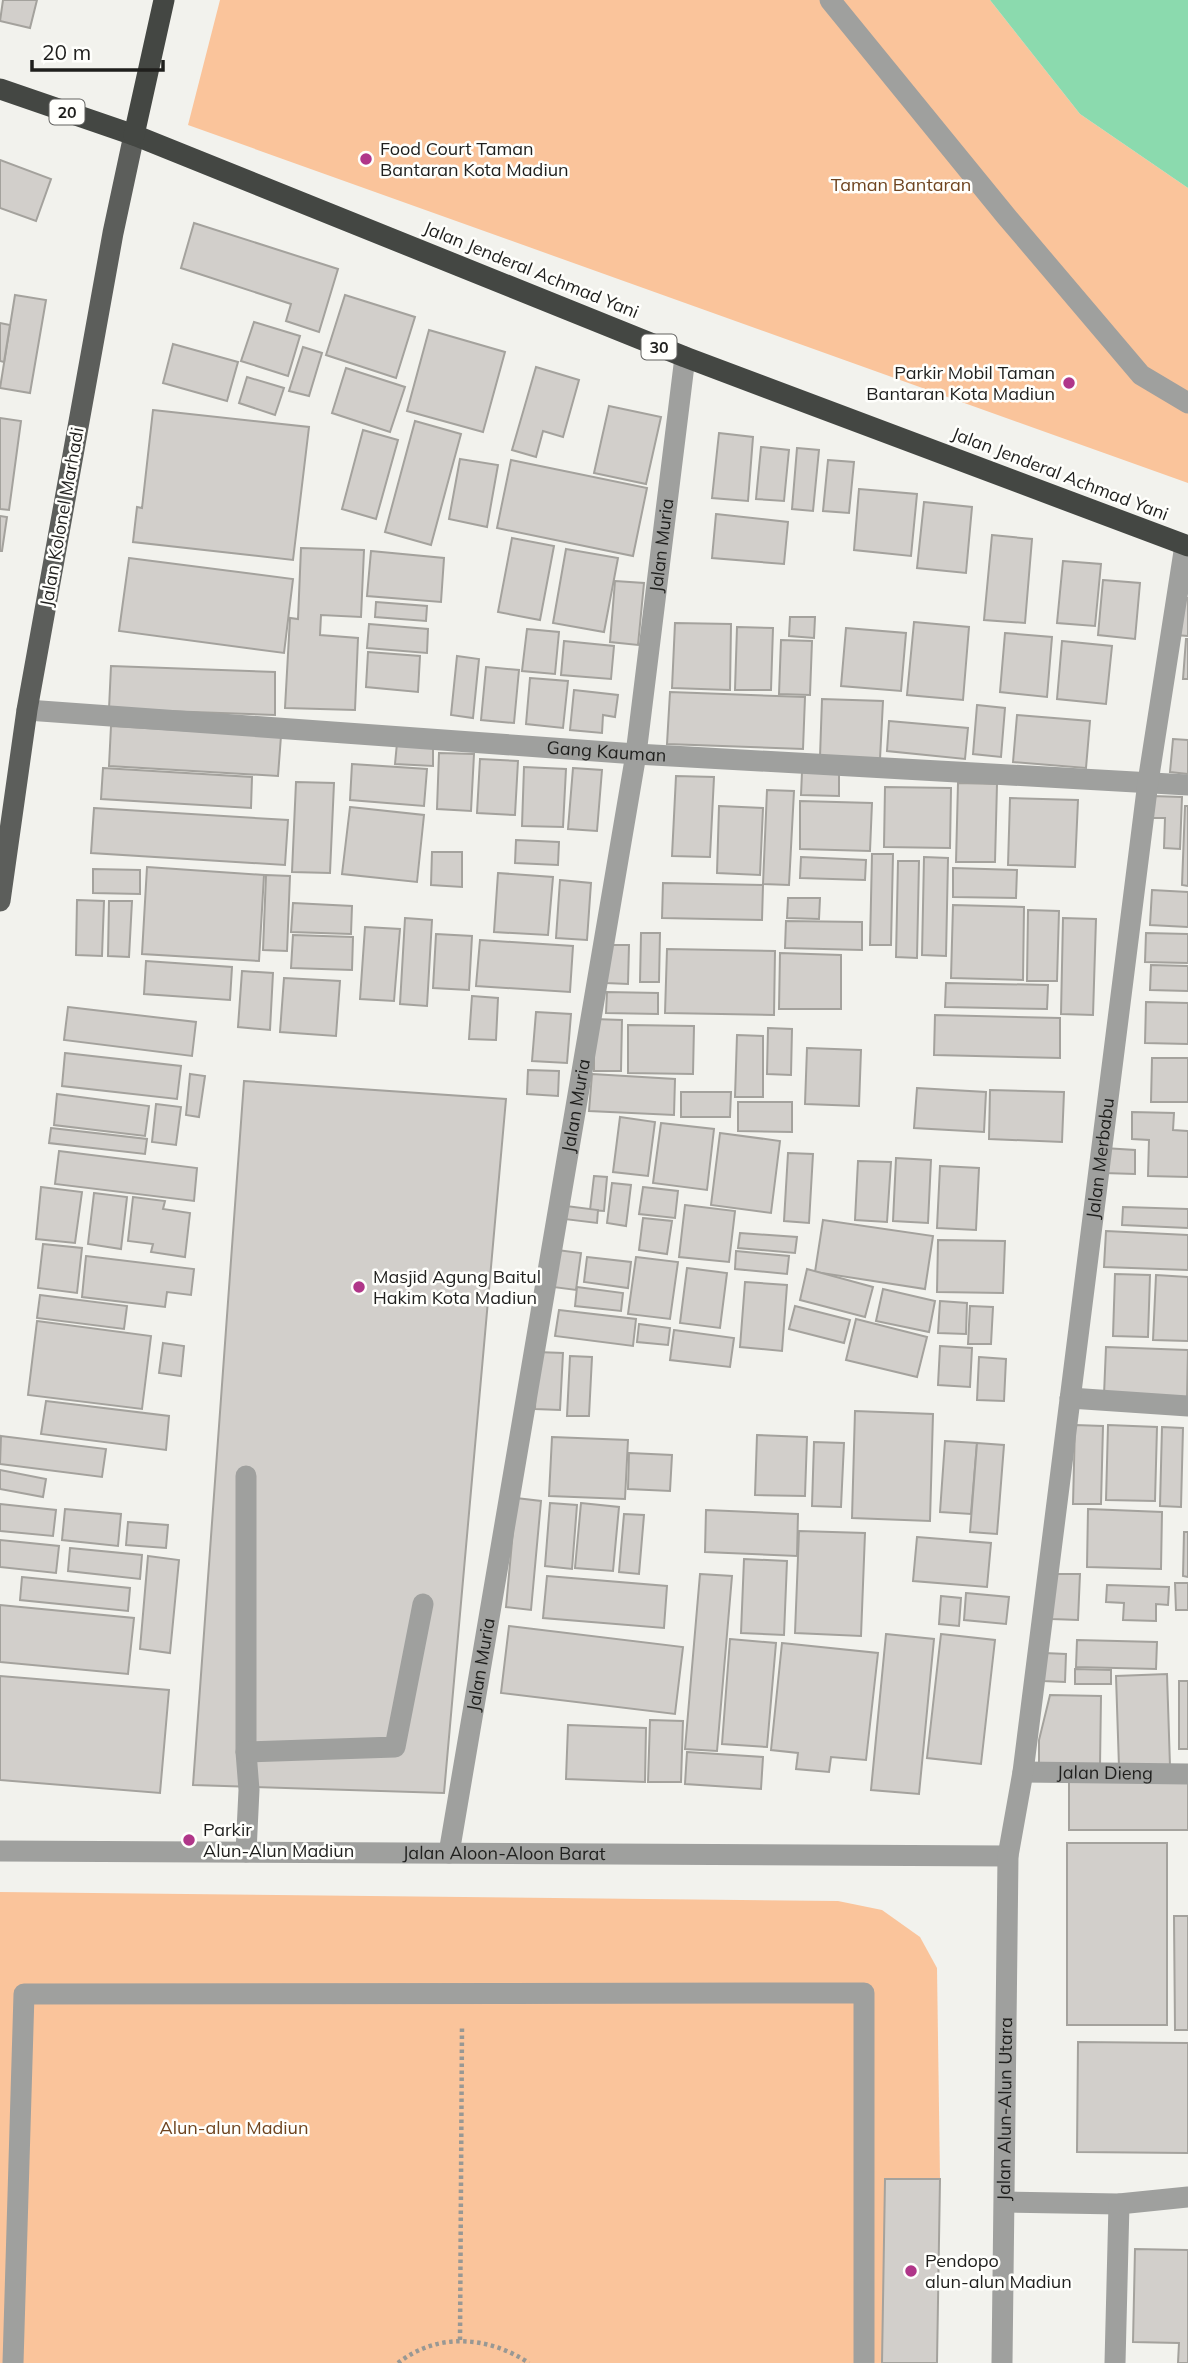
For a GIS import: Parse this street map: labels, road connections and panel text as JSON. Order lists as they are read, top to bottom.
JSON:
{
  "streets": {
    "highway": ["20", "Jalan Jenderal Achmad Yani", "30"],
    "main road": ["Jalan Kolonel Marhadi"],
    "street": [
      "Jalan Muria",
      "Gang Kauman",
      "Jalan Merbabu",
      "Jalan Dieng",
      "Jalan Aloon-Aloon Barat",
      "Jalan Alun-Alun Utara"
    ]
  },
  "crossings": [
    ["20", "Jalan Jenderal Achmad Yani"],
    ["20", "Jalan Kolonel Marhadi"],
    ["Jalan Jenderal Achmad Yani", "Jalan Kolonel Marhadi"],
    ["Jalan Jenderal Achmad Yani", "Jalan Muria"],
    ["Jalan Jenderal Achmad Yani", "Jalan Merbabu"],
    ["Jalan Kolonel Marhadi", "Gang Kauman"],
    ["Jalan Muria", "Gang Kauman"],
    ["Jalan Muria", "Jalan Aloon-Aloon Barat"],
    ["Gang Kauman", "Jalan Merbabu"],
    ["Jalan Merbabu", "Jalan Dieng"],
    ["Jalan Merbabu", "Jalan Alun-Alun Utara"],
    ["Jalan Dieng", "Jalan Alun-Alun Utara"],
    ["Jalan Aloon-Aloon Barat", "Jalan Alun-Alun Utara"]
  ],
  "parks": ["Taman Bantaran", "Alun-alun Madiun"],
  "places": [
    "Food Court Taman Bantaran Kota Madiun",
    "Parkir Mobil Taman Bantaran Kota Madiun",
    "Masjid Agung Baitul Hakim Kota Madiun",
    "Parkir Alun-Alun Madiun",
    "Pendopo alun-alun Madiun"
  ],
  "scale_bar": "20 m"
}
